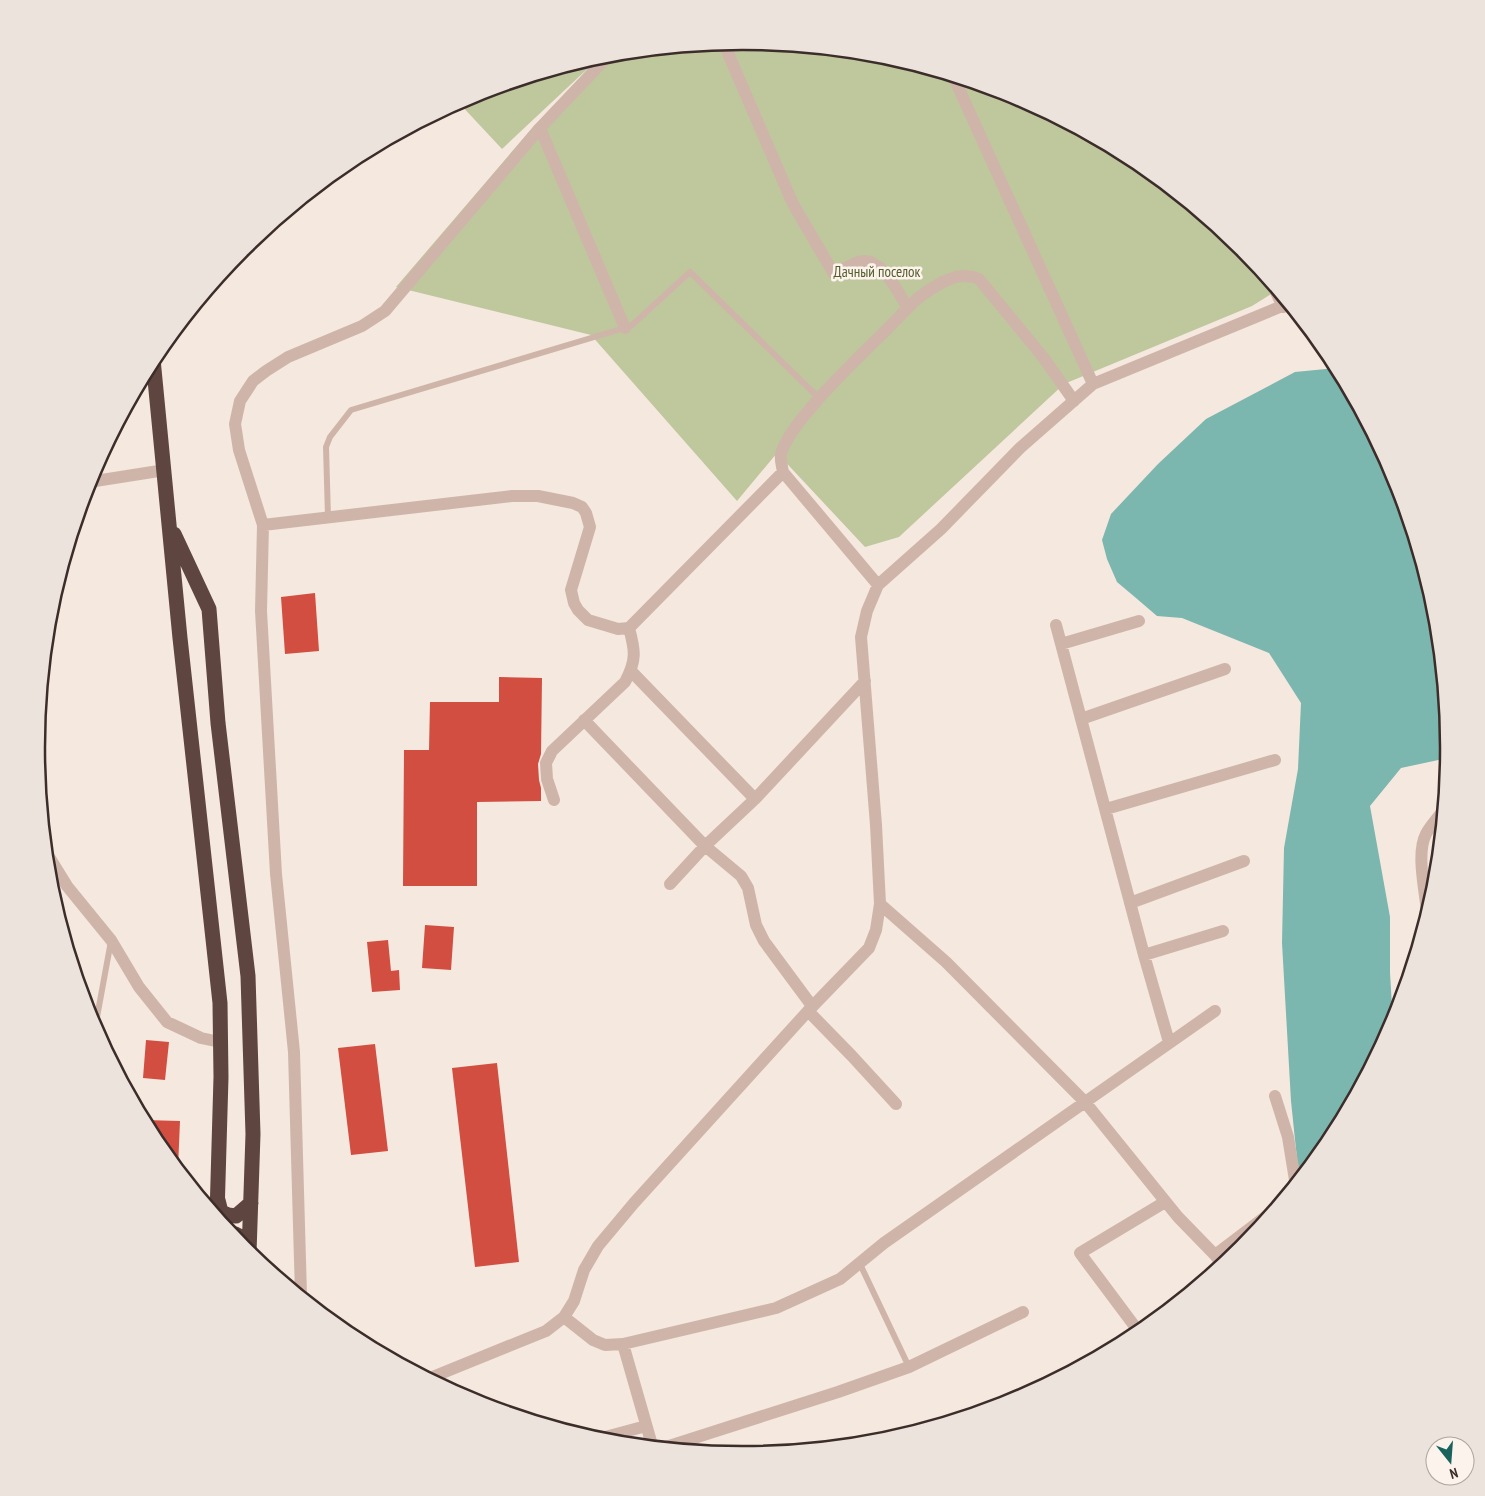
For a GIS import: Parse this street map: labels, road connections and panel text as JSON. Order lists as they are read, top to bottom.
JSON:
{
  "parks": ["Дачный поселок"],
  "north": "bottom"
}
